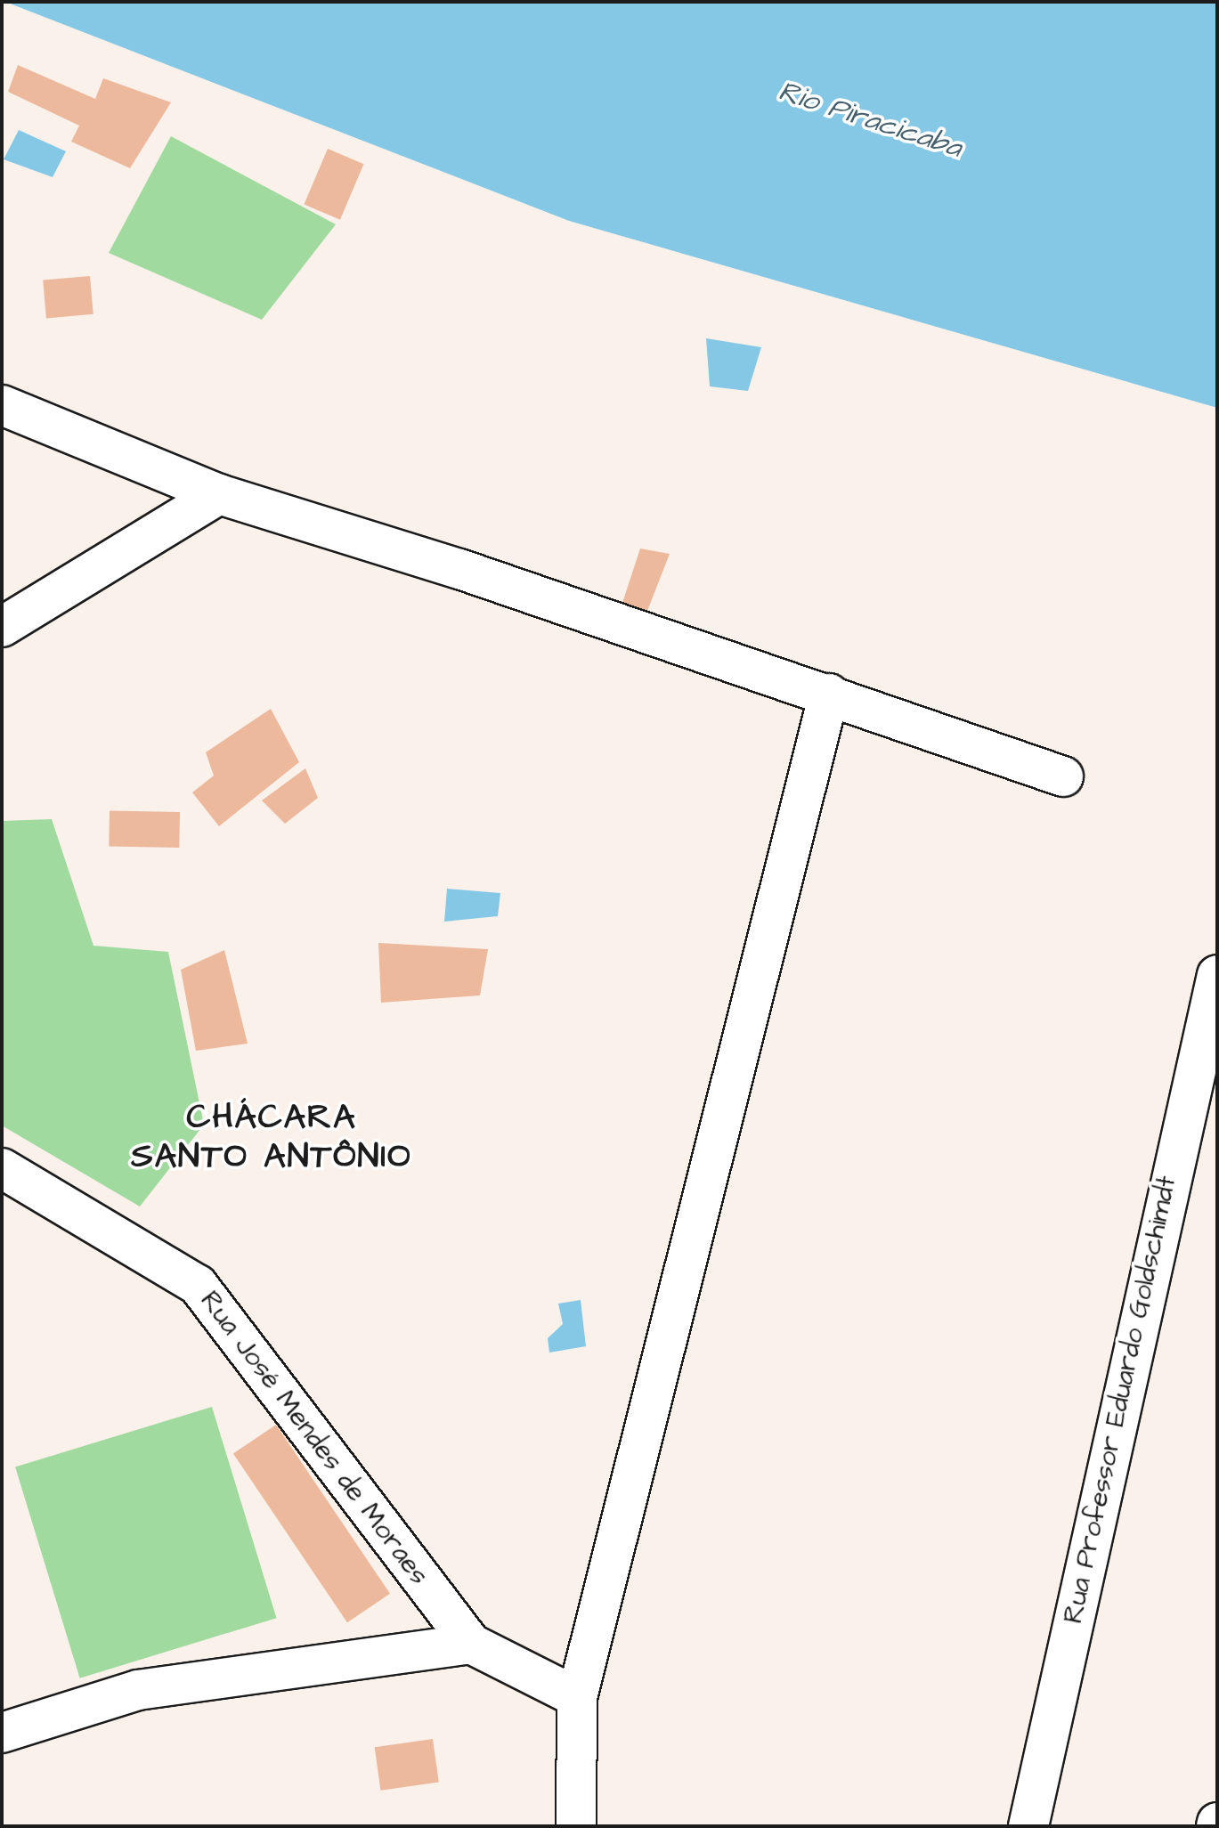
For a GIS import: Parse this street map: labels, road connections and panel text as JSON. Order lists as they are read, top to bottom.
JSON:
{
  "streets": {
    "street": ["Rua Professor Eduardo Goldschimdt", "Rua José Mendes de Moraes"]
  },
  "districts": ["CHÁCARA SANTO ANTÔNIO"],
  "water": ["Rio Piracicaba"]
}
